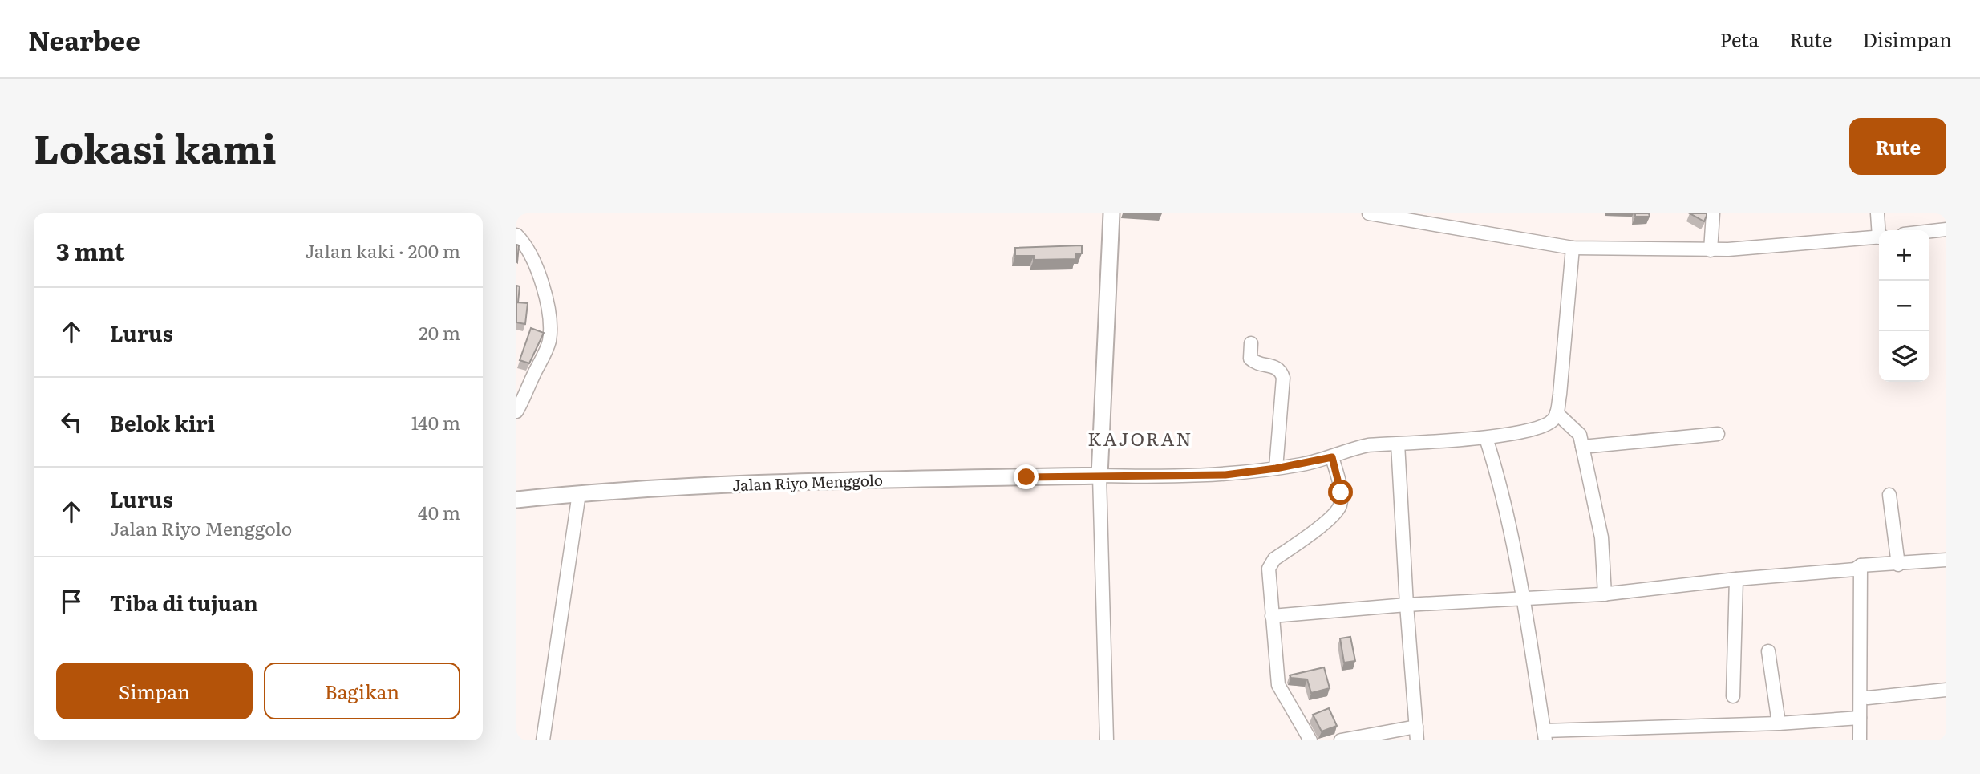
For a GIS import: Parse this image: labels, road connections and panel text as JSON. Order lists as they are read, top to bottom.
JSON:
{
  "streets": {
    "street": ["Jalan Riyo Menggolo"]
  },
  "districts": ["KAJORAN"],
  "page": {
    "header": "Nearbee",
    "nav": ["Peta", "Rute", "Disimpan"],
    "title": "Lokasi kami",
    "buttons": [
      "Rute",
      ["Simpan", "Bagikan"]
    ],
    "heading": ["3 mnt", "Jalan kaki · 200 m"],
    "map_buttons": ["+", "−"],
    "list": [
      ["Lurus", "20 m"],
      ["Belok kiri", "140 m"],
      ["Lurus", "Jalan Riyo Menggolo", "40 m"],
      "Tiba di tujuan"
    ]
  }
}
